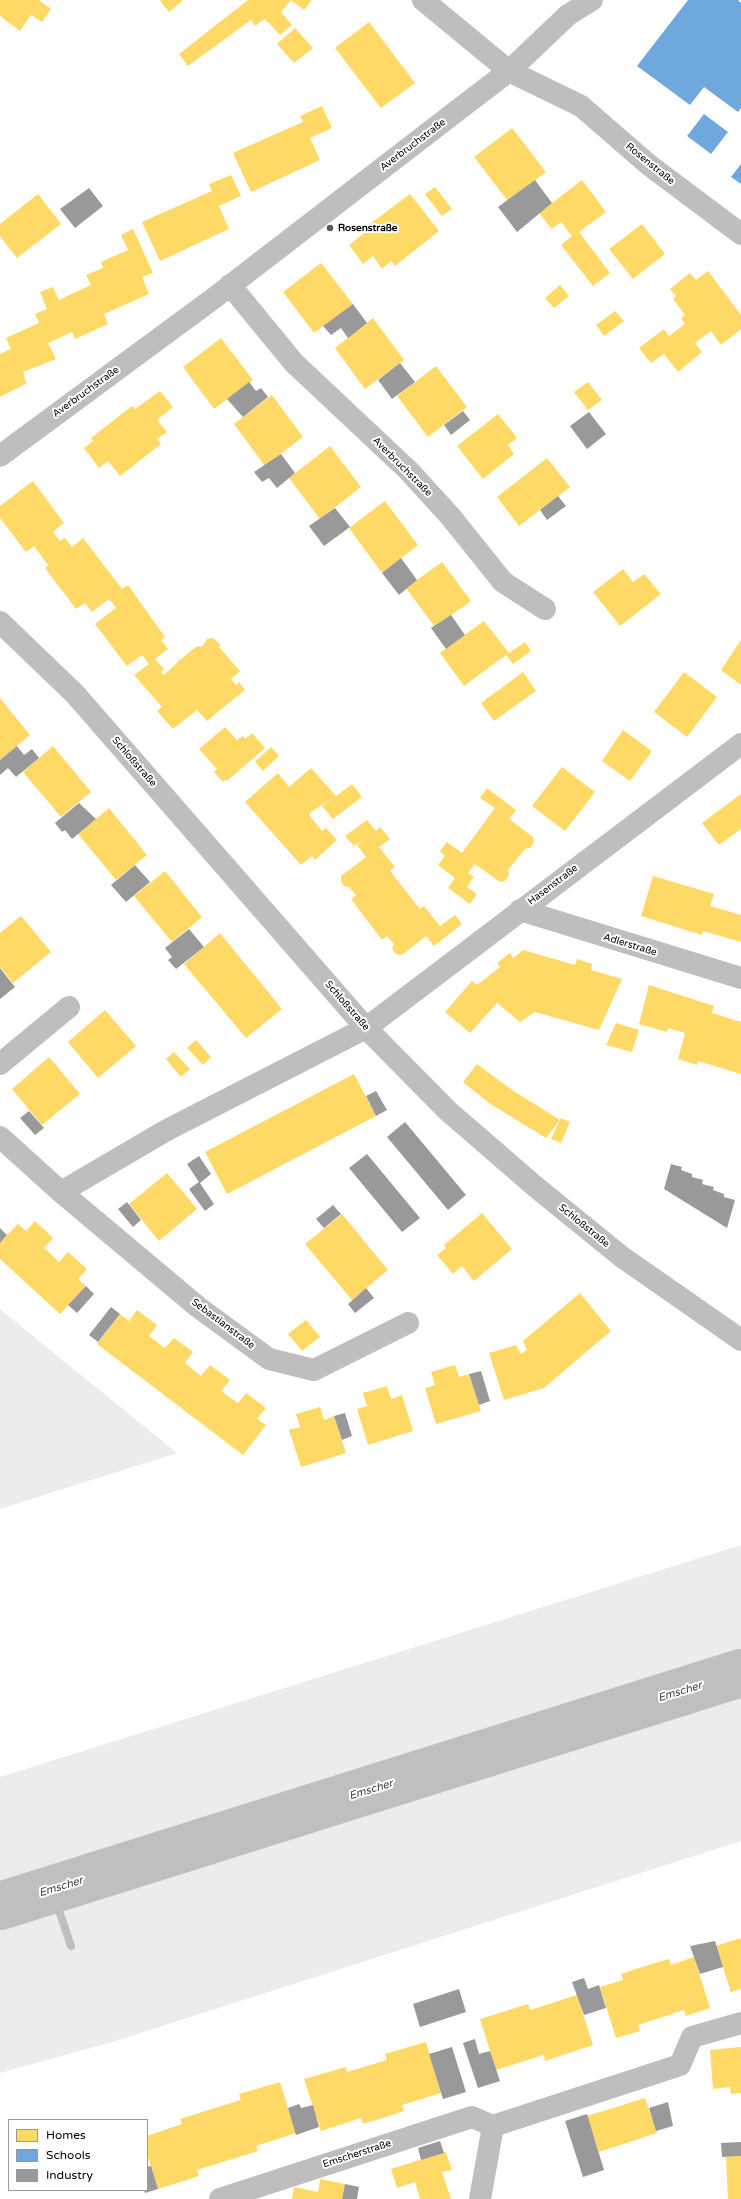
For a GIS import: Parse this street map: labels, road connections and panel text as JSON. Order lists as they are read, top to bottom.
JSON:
{
  "streets": {
    "street": [
      "Averbruchstraße",
      "Rosenstraße",
      "Schloßstraße",
      "Hasenstraße",
      "Adlerstraße",
      "Sebastianstraße",
      "Emscherstraße"
    ]
  },
  "crossings": [
    ["Averbruchstraße", "Rosenstraße"],
    ["Schloßstraße", "Hasenstraße"],
    ["Hasenstraße", "Adlerstraße"]
  ],
  "water": ["Emscher"],
  "places": ["Rosenstraße"],
  "legend": ["Homes", "Schools", "Industry"]
}
